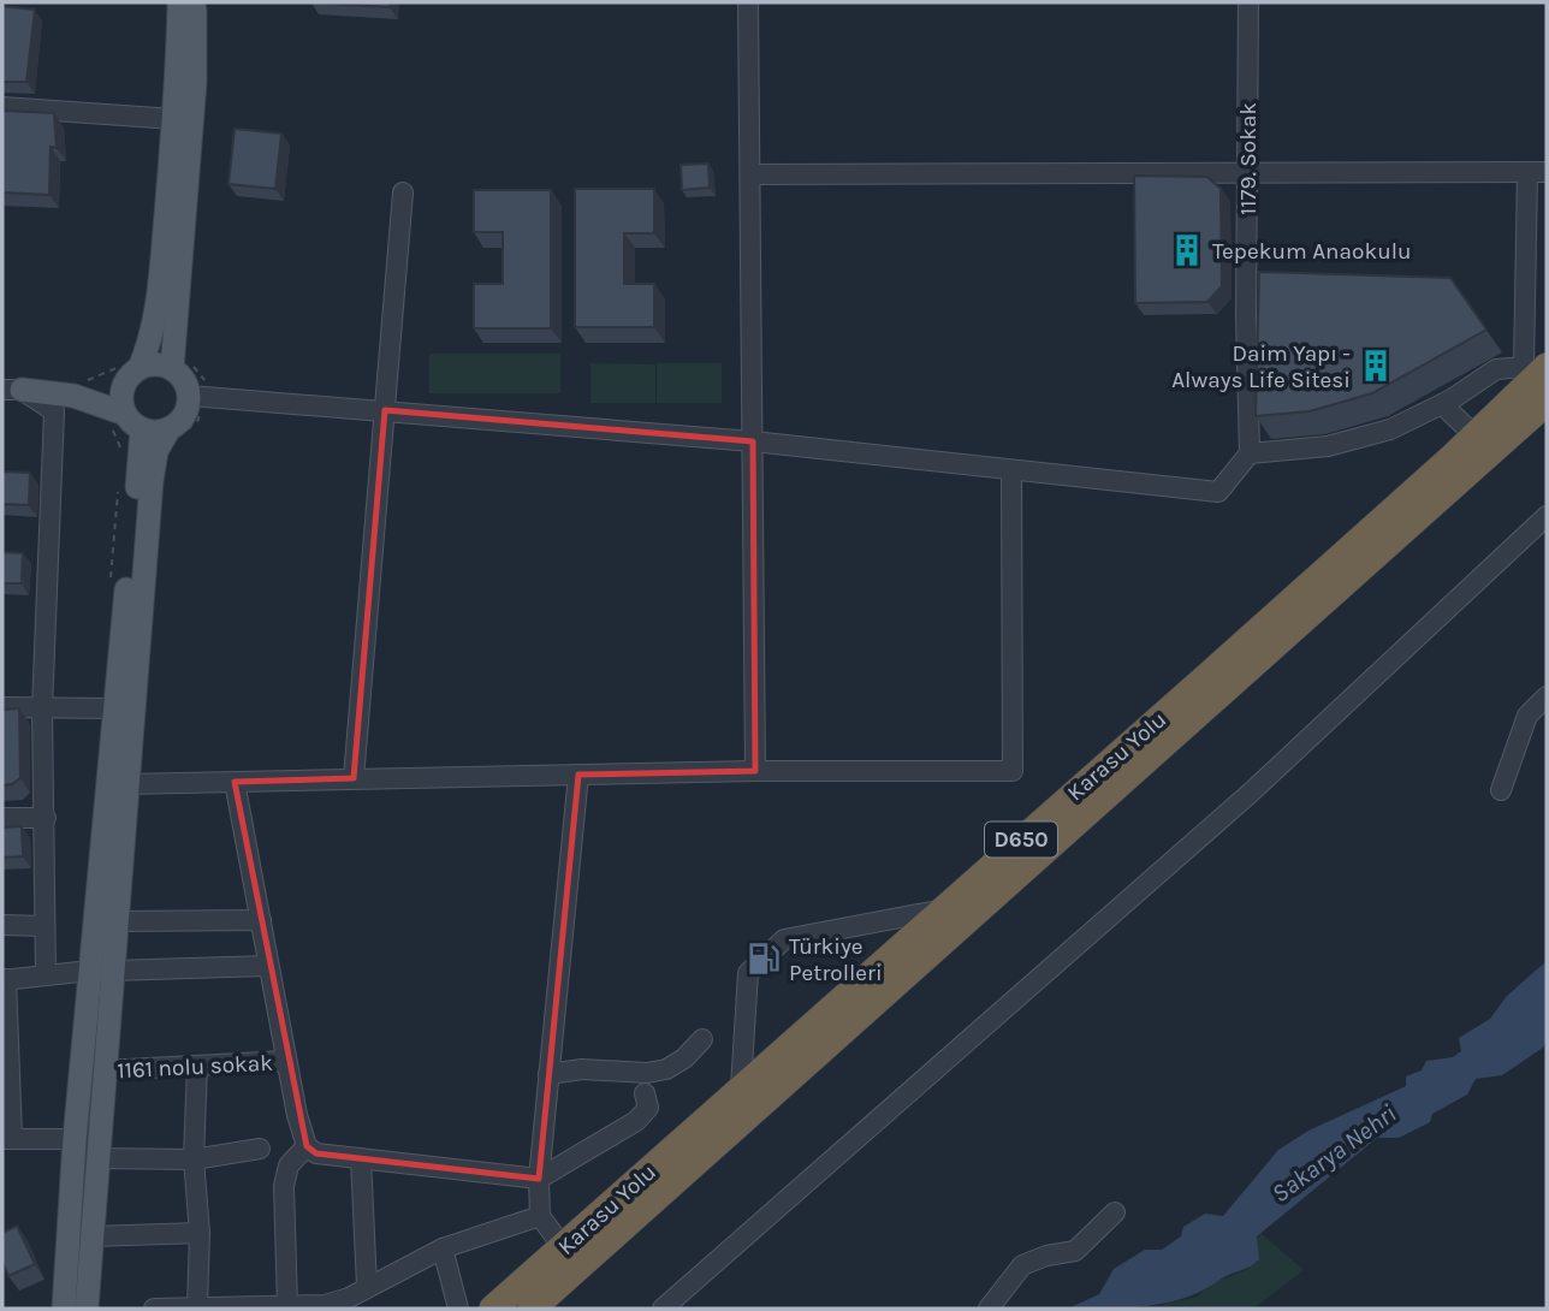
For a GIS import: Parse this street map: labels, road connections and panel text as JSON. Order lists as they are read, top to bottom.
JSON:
{
  "streets": {
    "highway": ["Karasu Yolu", "D650"],
    "street": ["1179. Sokak", "1161 nolu sokak"]
  },
  "water": ["Sakarya Nehri"],
  "places": {
    "building": ["Tepekum Anaokulu", "Daim Yapı - Always Life Sitesi"],
    "fuel station": ["Türkiye Petrolleri"]
  }
}
